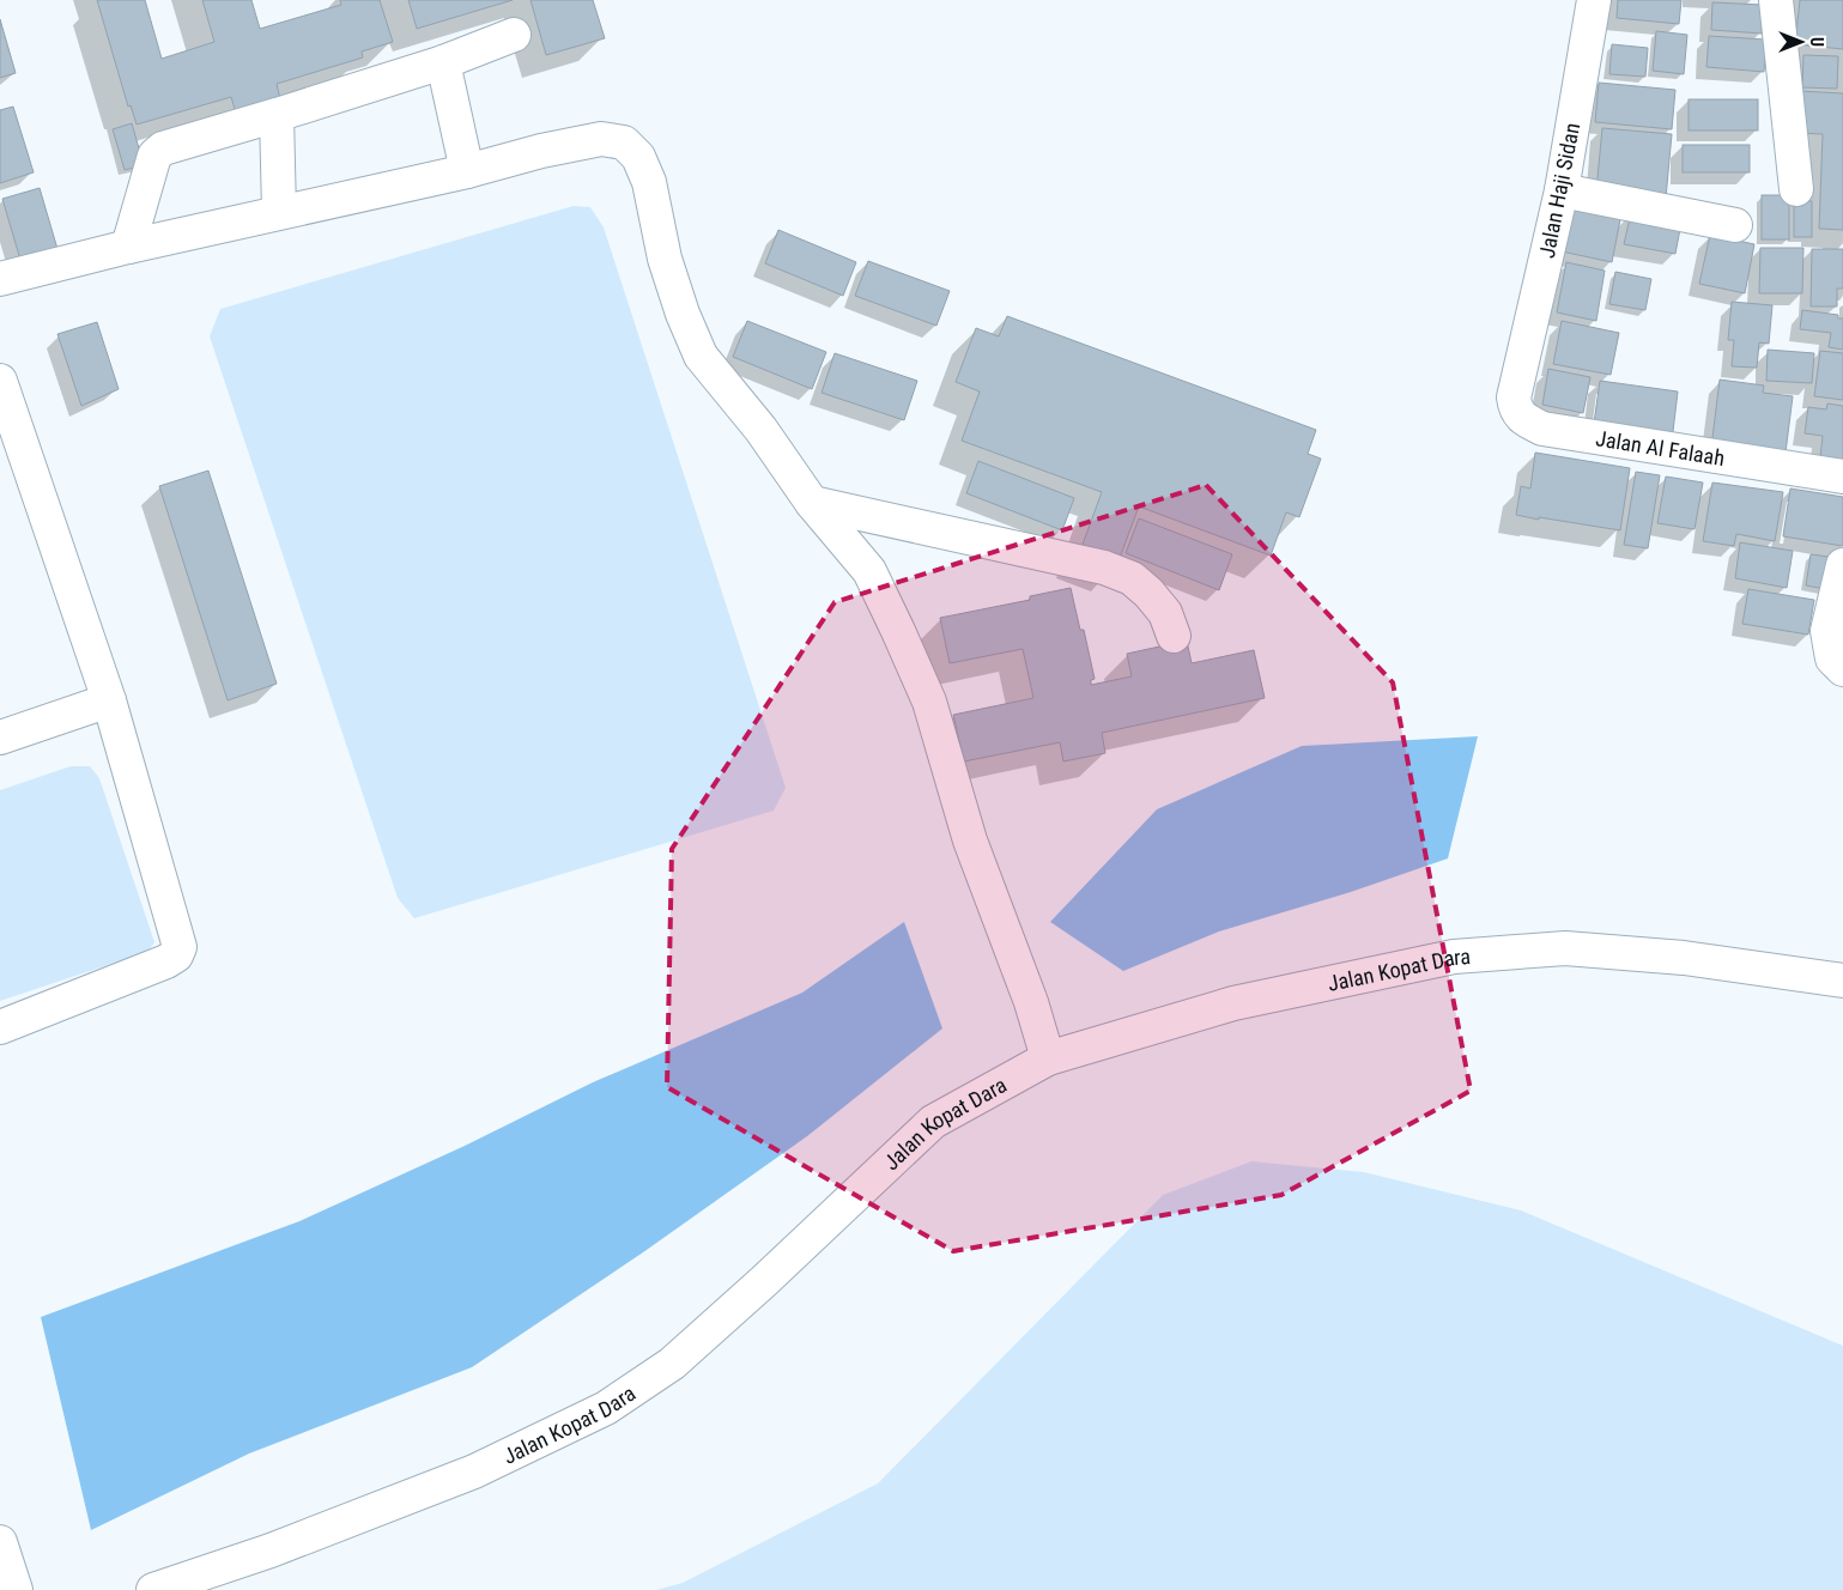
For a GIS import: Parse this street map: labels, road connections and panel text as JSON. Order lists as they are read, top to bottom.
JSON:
{
  "streets": {
    "street": ["Jalan Haji Sidan", "Jalan Al Falaah", "Jalan Kopat Dara"]
  },
  "crossings": [
    ["Jalan Haji Sidan", "Jalan Al Falaah"]
  ],
  "north": "right"
}
